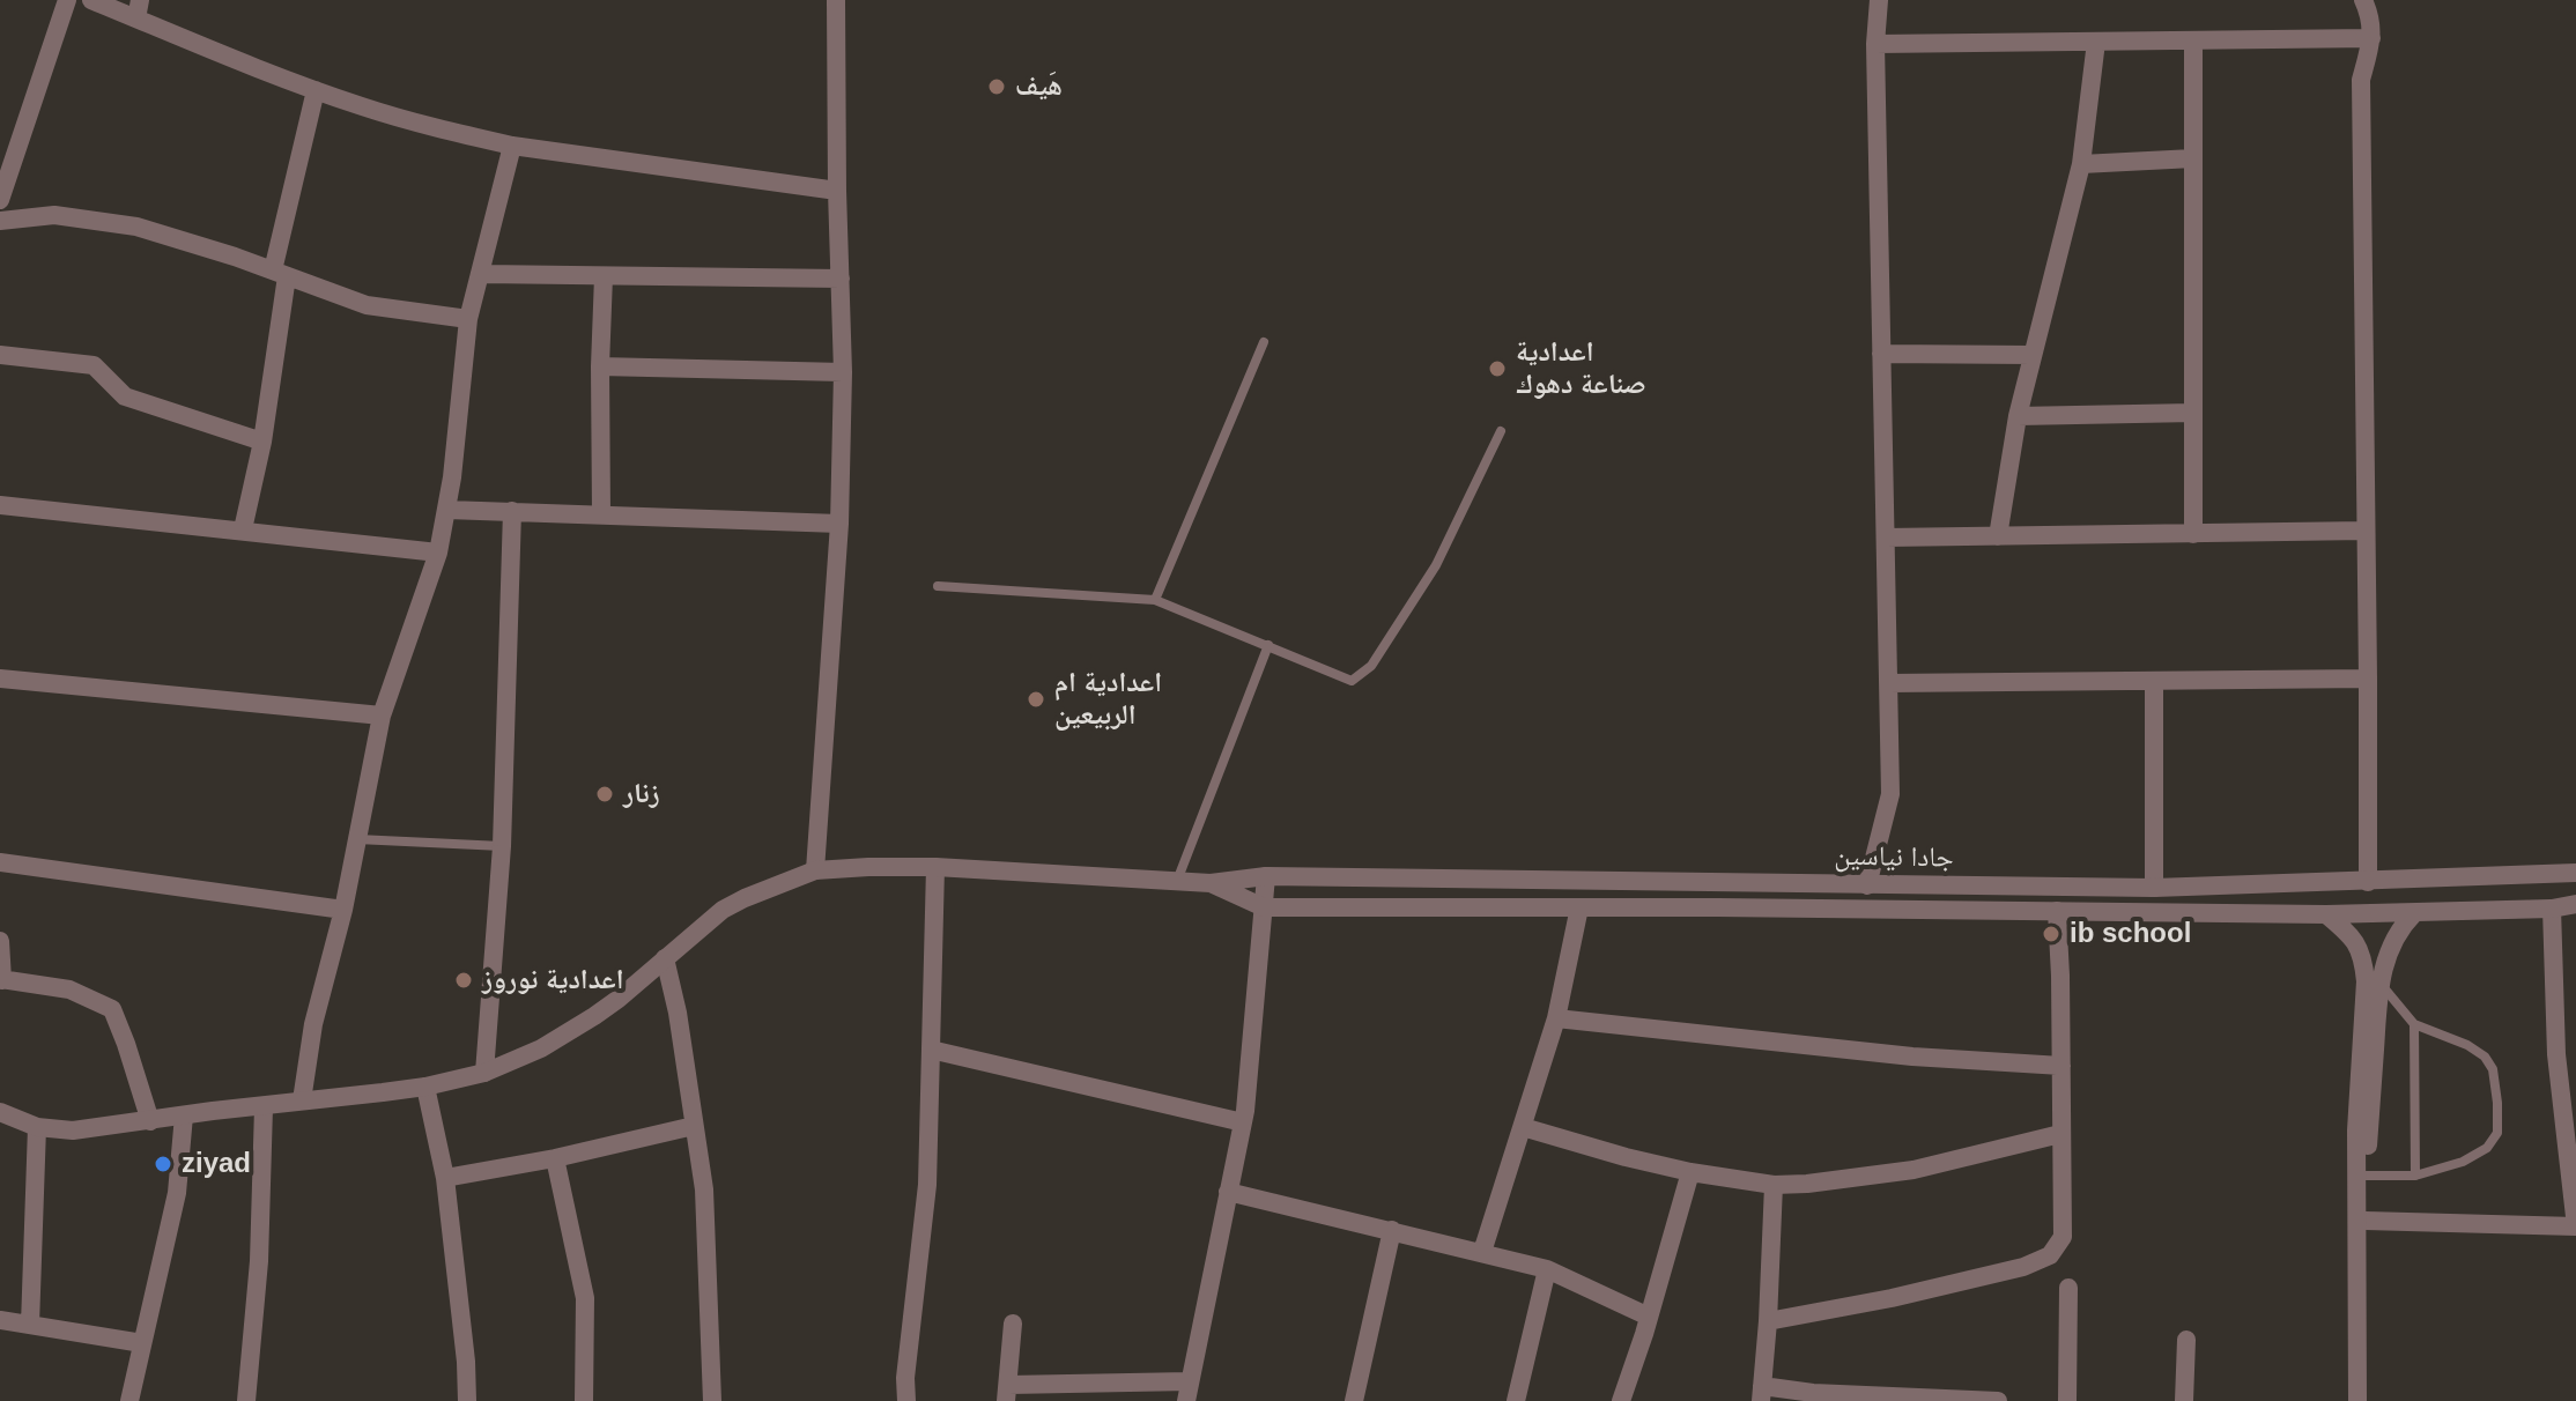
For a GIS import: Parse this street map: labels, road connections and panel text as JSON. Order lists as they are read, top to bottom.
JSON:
{
  "streets": {
    "street": ["جادا نیاسین"]
  },
  "places": [
    "هَيف",
    "اعدادية صناعة دهوك",
    "اعدادية ام الربيعين",
    "زنار",
    "ib school",
    "اعدادية نوروز",
    "ziyad"
  ]
}
